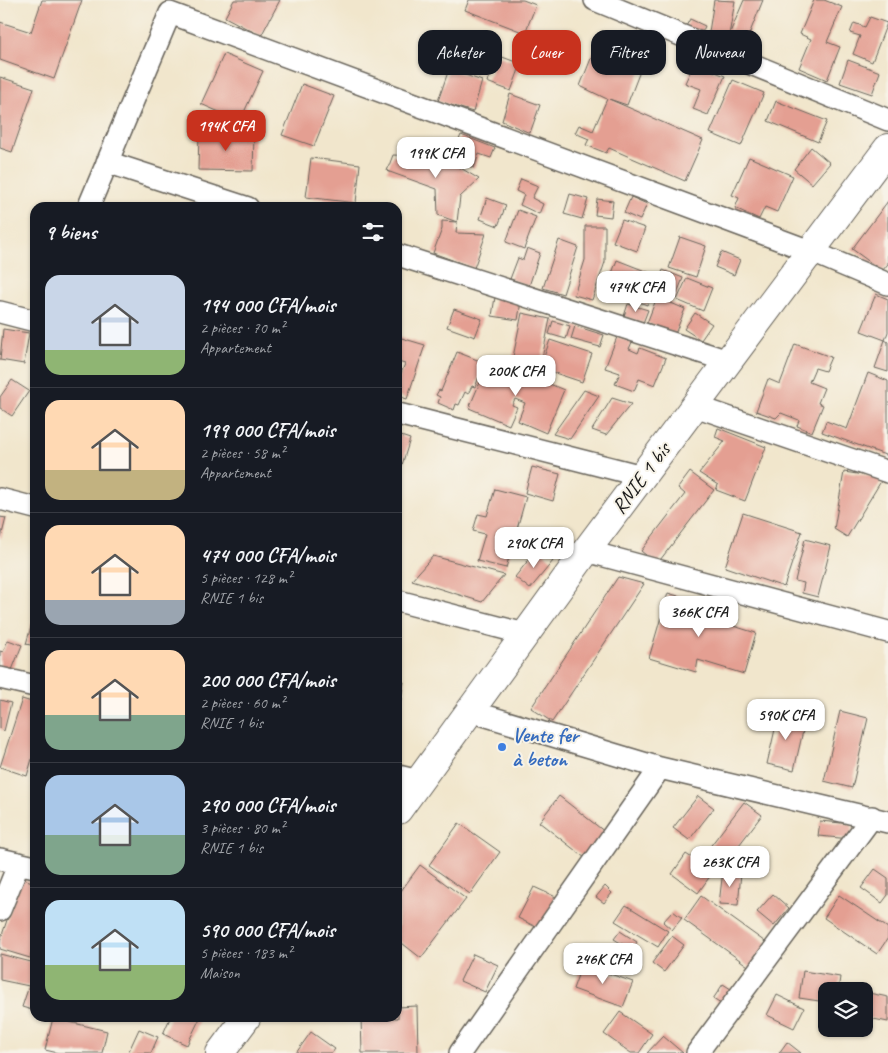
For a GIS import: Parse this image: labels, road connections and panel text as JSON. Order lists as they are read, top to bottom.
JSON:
{
  "streets": {
    "main road": ["RNIE 1 bis"]
  },
  "places": ["Vente fer à beton"],
  "page": {
    "chip": [
      "Acheter",
      "Louer",
      "Filtres",
      "Nouveau"
    ],
    "price": [
      "194K CFA",
      "199K CFA",
      "474K CFA",
      "200K CFA",
      "290K CFA",
      "366K CFA",
      "590K CFA",
      "263K CFA",
      "246K CFA"
    ],
    "heading": "9 biens",
    "list": [
      {
        "name": "194 000 CFA/mois",
        "note": "2 pièces · 70 m² · Appartement"
      },
      {
        "name": "199 000 CFA/mois",
        "note": "2 pièces · 58 m² · Appartement"
      },
      {
        "name": "474 000 CFA/mois",
        "note": "5 pièces · 128 m² · RNIE 1 bis"
      },
      {
        "name": "200 000 CFA/mois",
        "note": "2 pièces · 60 m² · RNIE 1 bis"
      },
      {
        "name": "290 000 CFA/mois",
        "note": "3 pièces · 80 m² · RNIE 1 bis"
      },
      {
        "name": "590 000 CFA/mois",
        "note": "5 pièces · 183 m² · Maison"
      }
    ]
  }
}
